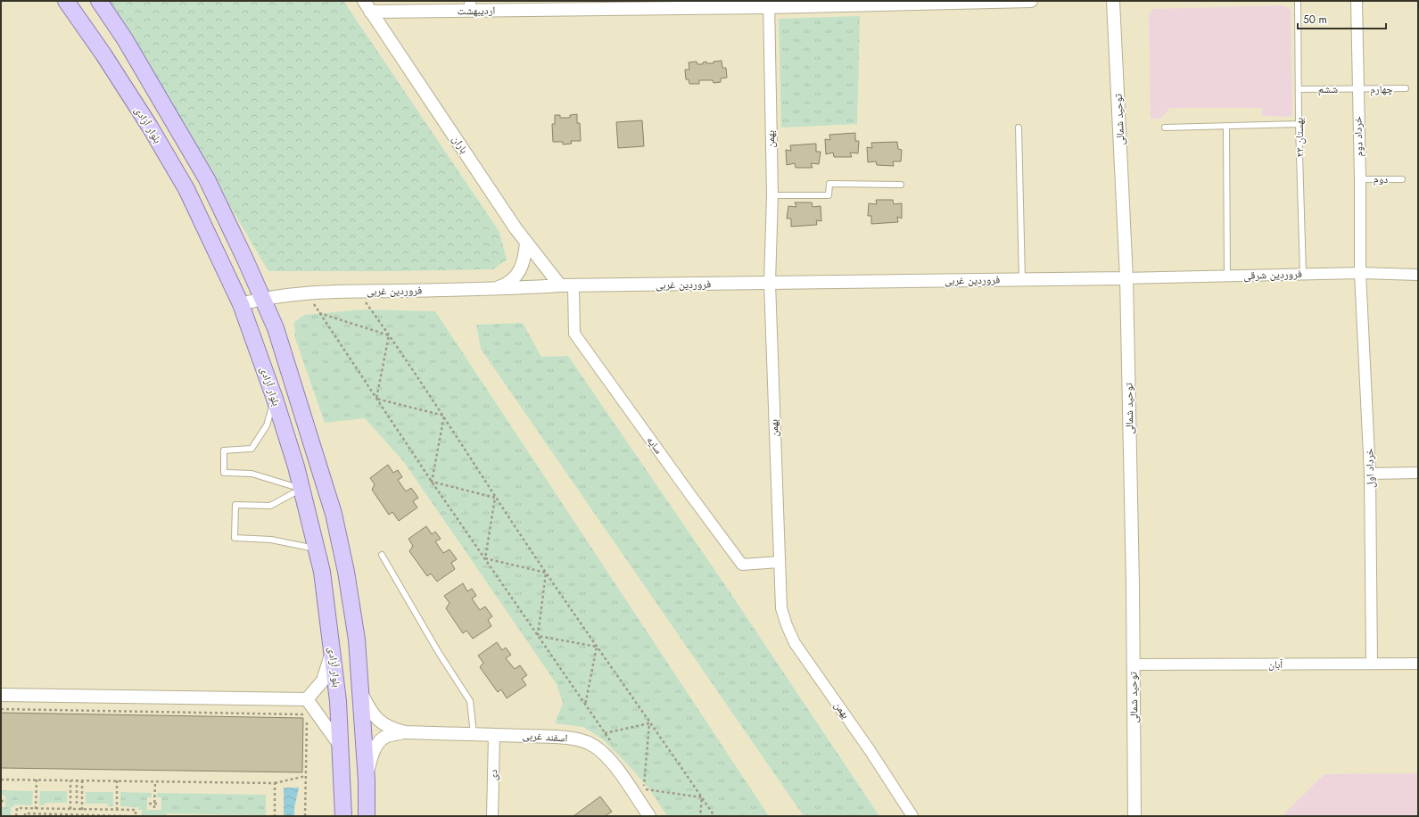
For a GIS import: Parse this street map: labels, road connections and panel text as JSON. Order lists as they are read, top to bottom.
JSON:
{
  "streets": {
    "main road": ["بلوار آزادی"],
    "street": [
      "اردیبهشت",
      "توحید شمالی",
      "خرداد دوم",
      "بهمن",
      "باران",
      "فروردین شرقی",
      "فروردین غربی",
      "سایه",
      "خرداد اول",
      "آبان",
      "اسفند غربی",
      "دی"
    ],
    "lane": [
      "ششم",
      "چهارم",
      "بهستان ۲۲",
      "دوم"
    ]
  },
  "crossings": [
    ["اردیبهشت", "بهمن"],
    ["اردیبهشت", "باران"],
    ["ششم", "چهارم"],
    ["ششم", "خرداد دوم"],
    ["ششم", "بهستان ۲۲"],
    ["چهارم", "خرداد دوم"],
    ["توحید شمالی", "فروردین شرقی"],
    ["توحید شمالی", "فروردین غربی"],
    ["توحید شمالی", "آبان"],
    ["بلوار آزادی", "فروردین غربی"],
    ["خرداد دوم", "دوم"],
    ["خرداد دوم", "فروردین شرقی"],
    ["خرداد دوم", "خرداد اول"],
    ["بهستان ۲۲", "فروردین شرقی"],
    ["بهمن", "فروردین غربی"],
    ["بهمن", "سایه"],
    ["باران", "فروردین غربی"],
    ["فروردین شرقی", "فروردین غربی"],
    ["فروردین شرقی", "خرداد اول"],
    ["فروردین غربی", "سایه"],
    ["خرداد اول", "آبان"],
    ["اسفند غربی", "دی"]
  ],
  "scale_bar": "50 m"
}
